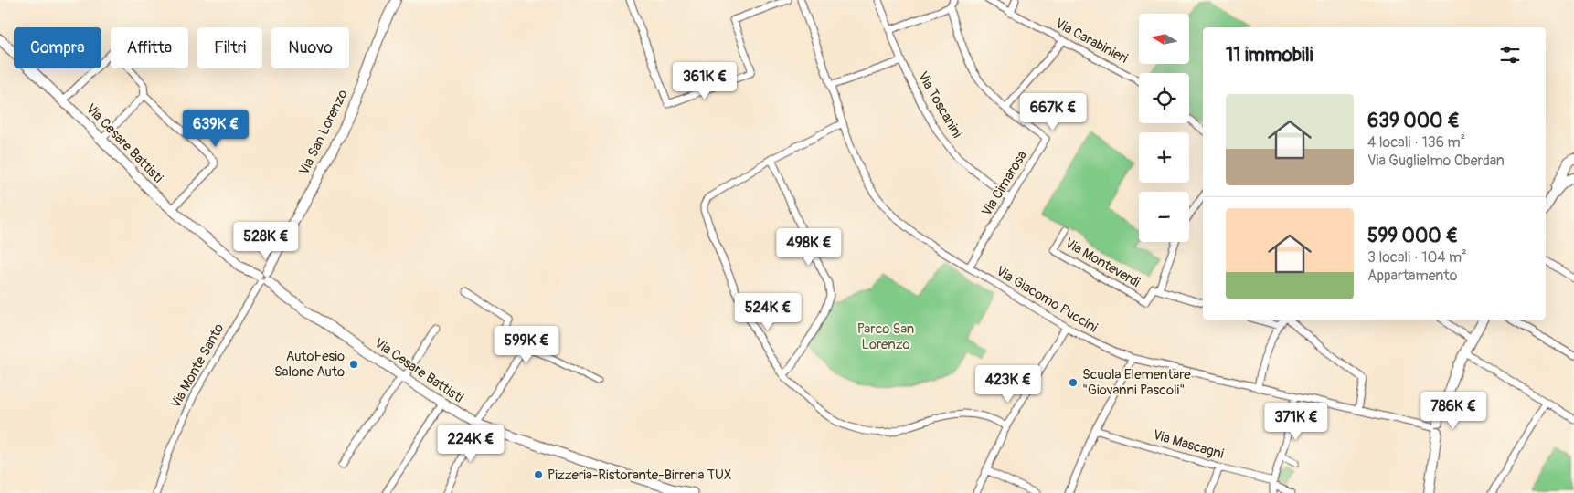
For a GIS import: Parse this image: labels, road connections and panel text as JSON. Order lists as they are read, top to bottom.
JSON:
{
  "streets": {
    "main road": ["Via San Lorenzo", "Via Cesare Battisti"],
    "street": [
      "Via Carabinieri",
      "Via Toscanini",
      "Via Cimarosa",
      "Via Monteverdi",
      "Via Giacomo Puccini",
      "Via Monte Santo",
      "Via Mascagni"
    ]
  },
  "crossings": [
    ["Via Toscanini", "Via Cimarosa"],
    ["Via San Lorenzo", "Via Cesare Battisti"],
    ["Via San Lorenzo", "Via Monte Santo"],
    ["Via Cesare Battisti", "Via Monte Santo"],
    ["Via Cimarosa", "Via Giacomo Puccini"]
  ],
  "parks": ["Parco San Lorenzo"],
  "places": ["AutoFesio Salone Auto", "Scuola Elementare \"Giovanni Pascoli\"", "Pizzeria-Ristorante-Birreria TUX"],
  "north": "left",
  "page": {
    "map_buttons": ["+", "−"],
    "chip": [
      "Compra",
      "Affitta",
      "Filtri",
      "Nuovo"
    ],
    "heading": "11 immobili",
    "price": [
      "361K €",
      "667K €",
      "639K €",
      "528K €",
      "498K €",
      "524K €",
      "599K €",
      "423K €",
      "786K €",
      "371K €",
      "224K €"
    ],
    "list": [
      {
        "name": "639 000 €",
        "note": "4 locali · 136 m² · Via Guglielmo Oberdan"
      },
      {
        "name": "599 000 €",
        "note": "3 locali · 104 m² · Appartamento"
      }
    ]
  }
}
